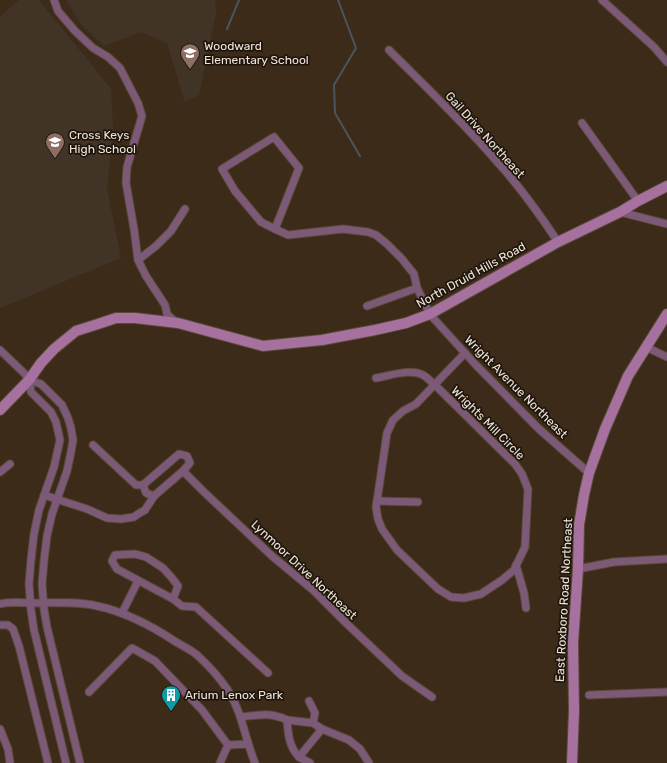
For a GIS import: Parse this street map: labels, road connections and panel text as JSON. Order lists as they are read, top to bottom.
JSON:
{
  "streets": {
    "main road": ["North Druid Hills Road", "East Roxboro Road Northeast"],
    "street": [
      "Gail Drive Northeast",
      "Wright Avenue Northeast",
      "Wrights Mill Circle",
      "Lynmoor Drive Northeast"
    ]
  },
  "crossings": [
    ["Gail Drive Northeast", "North Druid Hills Road"],
    ["North Druid Hills Road", "Wright Avenue Northeast"],
    ["Wright Avenue Northeast", "Wrights Mill Circle"],
    ["Wright Avenue Northeast", "East Roxboro Road Northeast"]
  ],
  "places": {
    "school or university": ["Woodward Elementary School", "Cross Keys High School"],
    "building": ["Arium Lenox Park"]
  }
}
